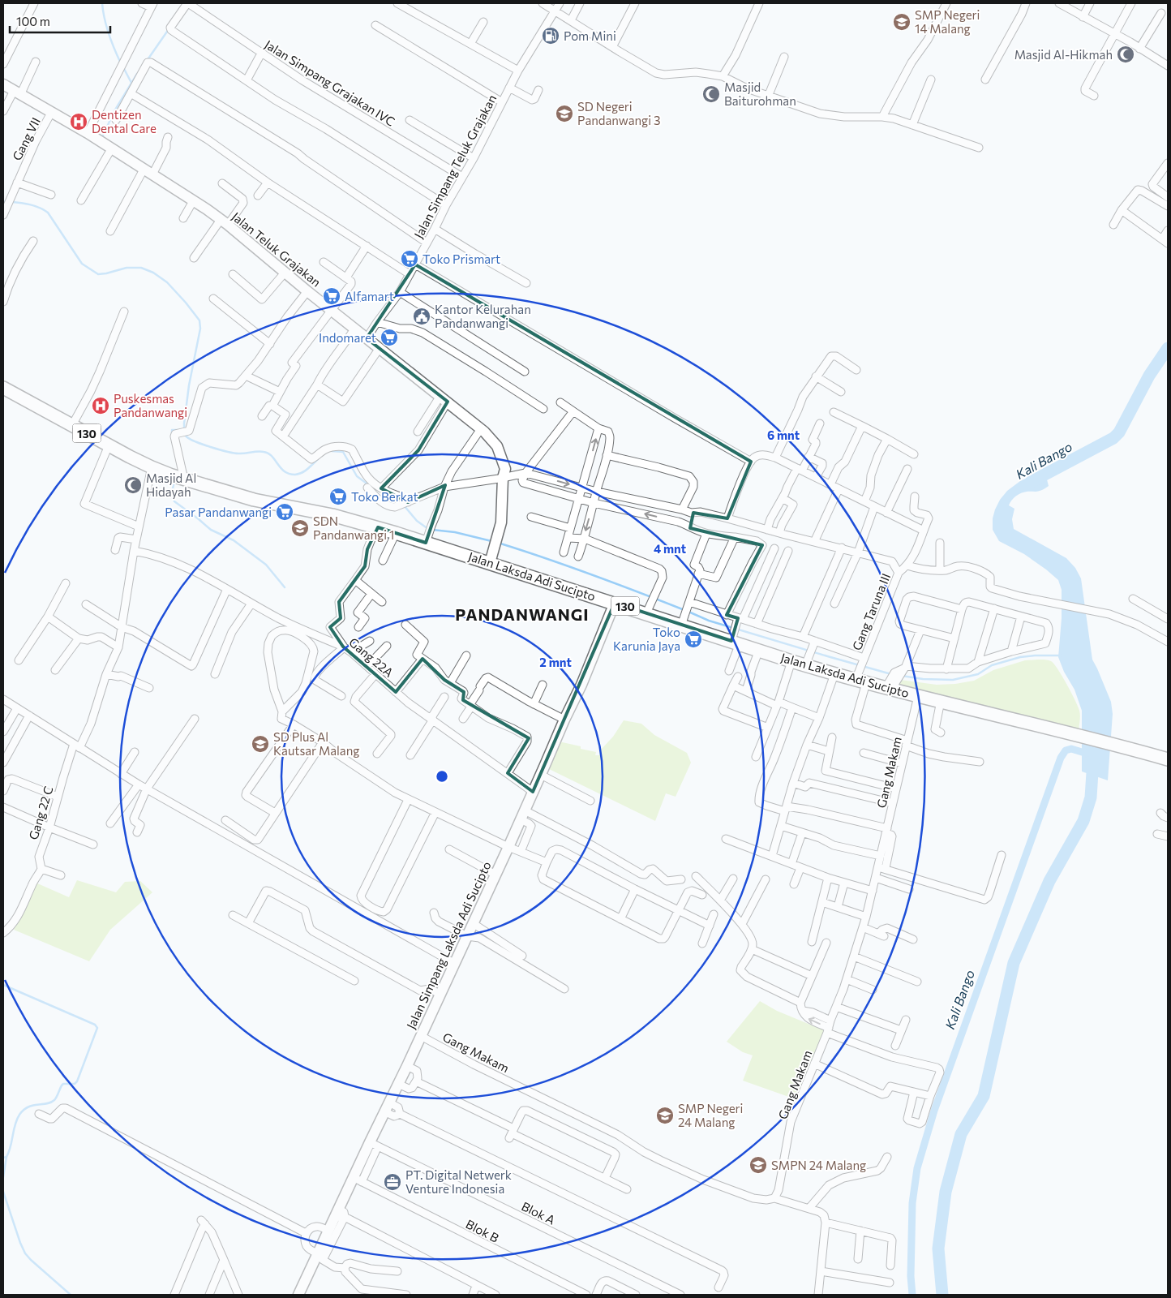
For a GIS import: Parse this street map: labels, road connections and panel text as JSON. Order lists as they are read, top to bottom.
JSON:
{
  "streets": {
    "main road": ["130", "Jalan Laksda Adi Sucipto"],
    "street": [
      "Jalan Simpang Grajakan IVC",
      "Gang VII",
      "Jalan Simpang Teluk Grajakan",
      "Jalan Teluk Grajakan",
      "Gang Taruna III",
      "Gang 22A",
      "Gang Makam",
      "Gang 22 C",
      "Jalan Simpang Laksda Adi Sucipto",
      "Blok A",
      "Blok B"
    ]
  },
  "crossings": [
    ["Jalan Simpang Grajakan IVC", "Jalan Simpang Teluk Grajakan"],
    ["Gang VII", "Jalan Teluk Grajakan"],
    ["Jalan Simpang Teluk Grajakan", "Jalan Teluk Grajakan"],
    ["Jalan Teluk Grajakan", "Jalan Laksda Adi Sucipto"],
    ["Jalan Laksda Adi Sucipto", "Gang Taruna III"],
    ["Jalan Laksda Adi Sucipto", "Gang Makam"],
    ["Jalan Laksda Adi Sucipto", "Gang 22 C"],
    ["Jalan Laksda Adi Sucipto", "Jalan Simpang Laksda Adi Sucipto"],
    ["Gang Taruna III", "Gang Makam"],
    ["Gang 22A", "Gang 22 C"],
    ["Gang 22A", "Jalan Simpang Laksda Adi Sucipto"],
    ["Gang Makam", "Jalan Simpang Laksda Adi Sucipto"],
    ["Jalan Simpang Laksda Adi Sucipto", "Blok A"],
    ["Jalan Simpang Laksda Adi Sucipto", "Blok B"]
  ],
  "districts": ["PANDANWANGI"],
  "water": ["Kali Bango"],
  "places": {
    "school or university": [
      "SMP Negeri 14 Malang",
      "SD Negeri Pandanwangi 3",
      "SDN Pandanwangi 1",
      "SD Plus Al Kautsar Malang",
      "SMP Negeri 24 Malang",
      "SMPN 24 Malang"
    ],
    "fuel station": ["Pom Mini"],
    "mosque": ["Masjid Al-Hikmah", "Masjid Baiturohman", "Masjid Al Hidayah"],
    "hospital": ["Dentizen Dental Care", "Puskesmas Pandanwangi"],
    "supermarket": [
      "Toko Prismart",
      "Alfamart",
      "Indomaret",
      "Toko Berkat",
      "Pasar Pandanwangi",
      "Toko Karunia Jaya"
    ],
    "public building": ["Kantor Kelurahan Pandanwangi"],
    "office": ["PT. Digital Netwerk Venture Indonesia"]
  },
  "scale_bar": "100 m",
  "rings": ["6 mnt", "4 mnt", "2 mnt"]
}
